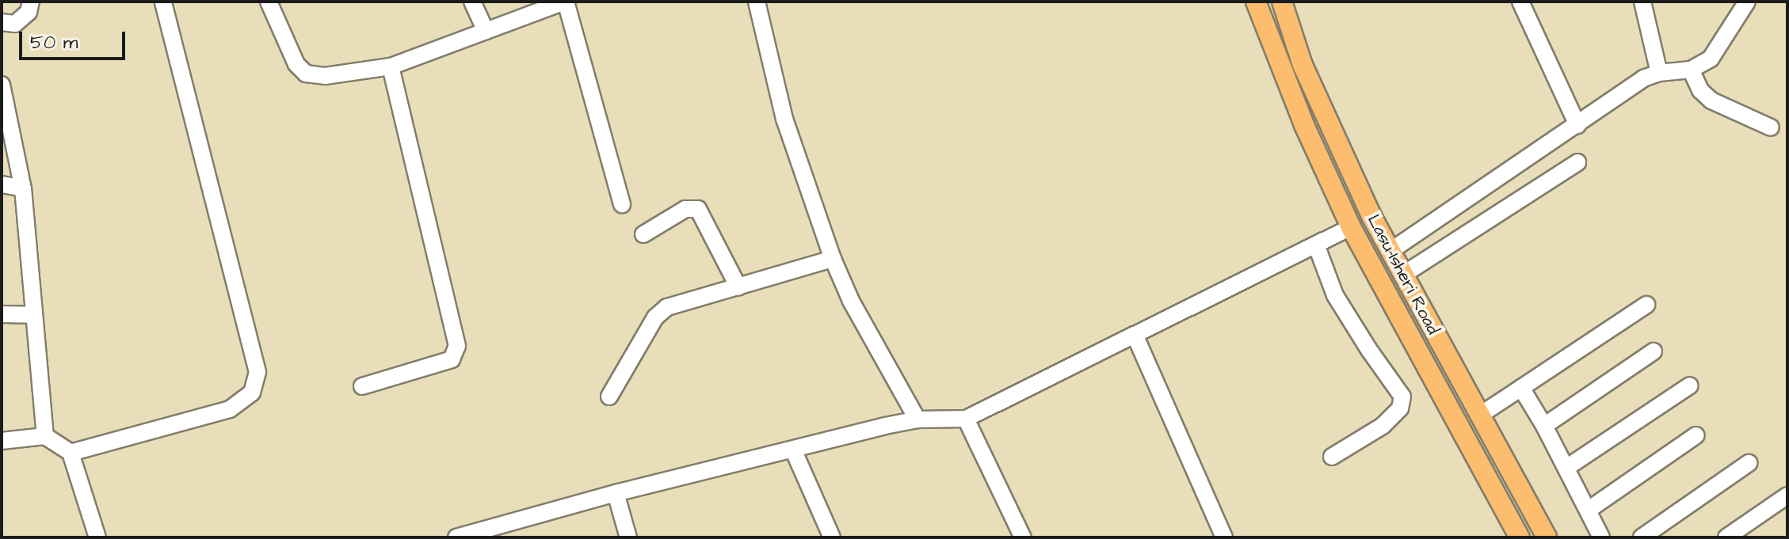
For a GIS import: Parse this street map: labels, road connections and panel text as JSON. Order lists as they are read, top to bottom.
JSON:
{
  "streets": {
    "main road": ["Lasu-Isheri Road"]
  },
  "scale_bar": "50 m"
}
